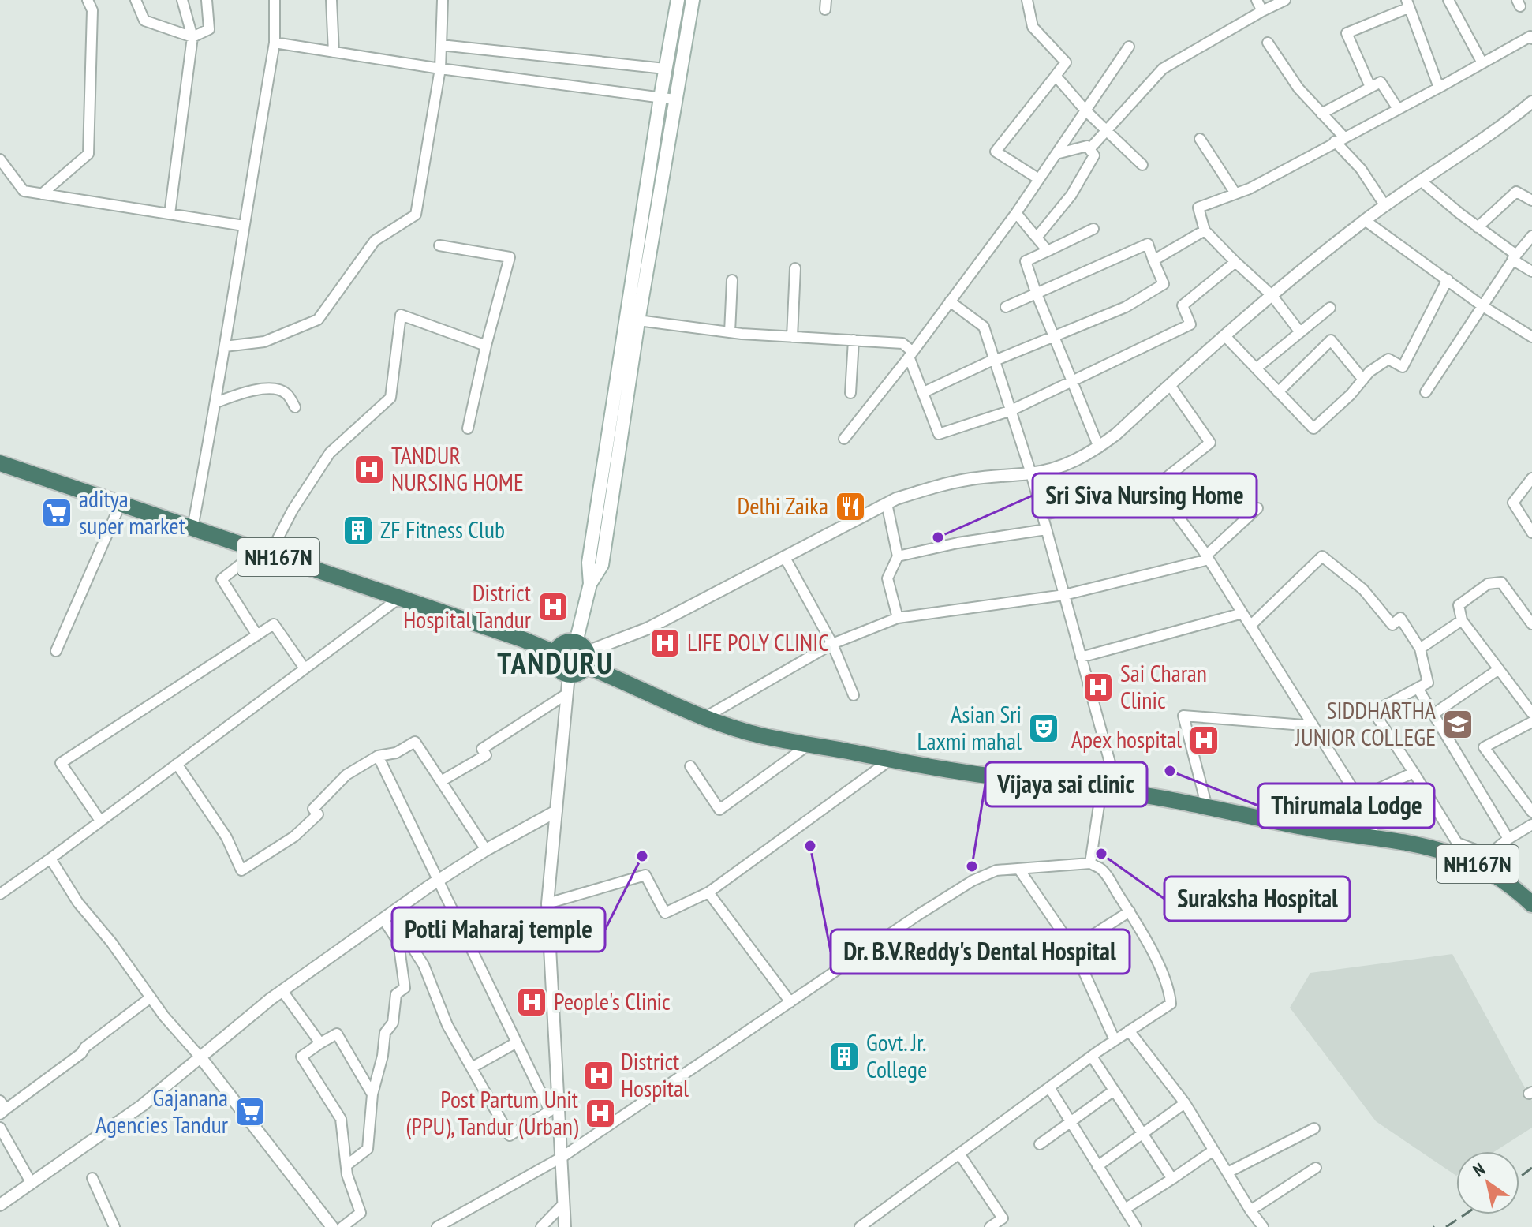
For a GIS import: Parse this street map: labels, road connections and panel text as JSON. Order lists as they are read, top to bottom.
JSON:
{
  "streets": {
    "highway": ["NH167N"]
  },
  "districts": ["TANDURU"],
  "places": {
    "hospital": [
      "TANDUR NURSING HOME",
      "District Hospital Tandur",
      "LIFE POLY CLINIC",
      "Sai Charan Clinic",
      "Apex hospital",
      "People's Clinic",
      "District Hospital",
      "Post Partum Unit (PPU), Tandur (Urban)"
    ],
    "restaurant": ["Delhi Zaika"],
    "supermarket": ["aditya super market", "Gajanana Agencies Tandur"],
    "building": ["ZF Fitness Club", "Govt. Jr. College"],
    "other": [
      "Sri Siva Nursing Home",
      "Thirumala Lodge",
      "Dr. B.V.Reddy's Dental Hospital",
      "Suraksha Hospital",
      "Potli Maharaj temple",
      "Vijaya sai clinic"
    ],
    "school or university": ["SIDDHARTHA JUNIOR COLLEGE"],
    "theatre": ["Asian Sri Laxmi mahal"]
  },
  "north": "top left"
}
